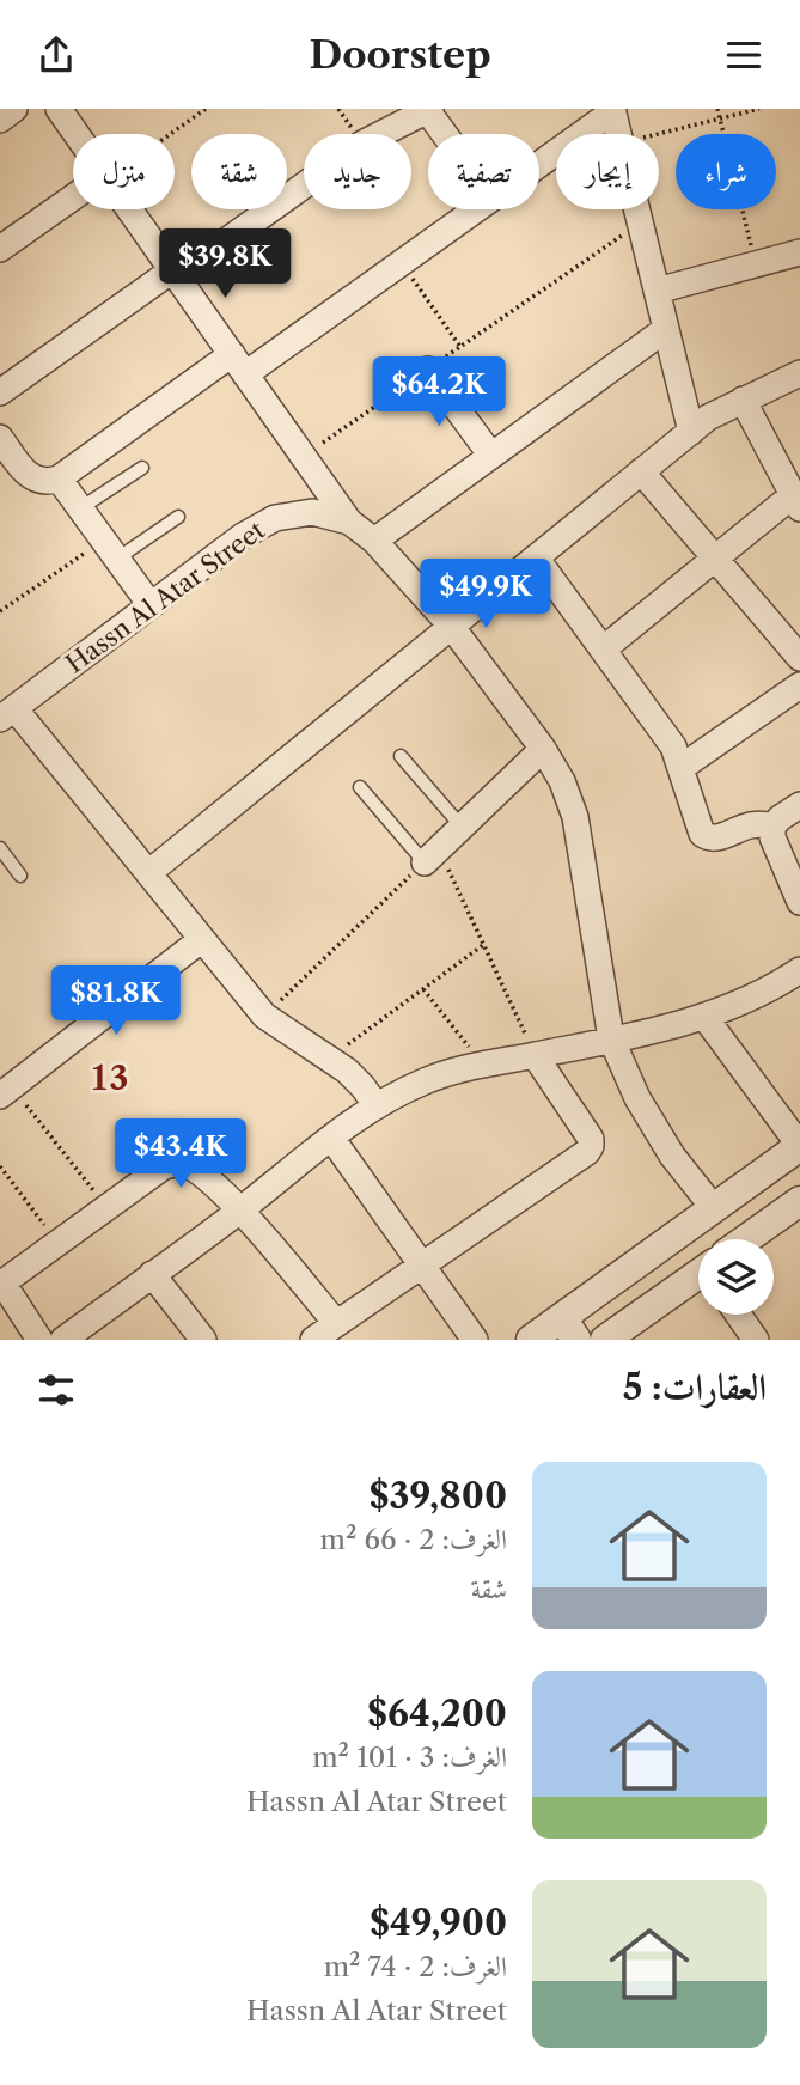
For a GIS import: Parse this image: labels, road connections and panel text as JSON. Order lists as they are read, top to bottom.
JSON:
{
  "streets": {
    "street": ["Hassn Al Atar Street"]
  },
  "districts": ["13"],
  "page": {
    "header": "Doorstep",
    "chip": [
      "شراء",
      "إيجار",
      "تصفية",
      "جديد",
      "شقة",
      "منزل"
    ],
    "price": [
      "$39.8K",
      "$64.2K",
      "$49.9K",
      "$81.8K",
      "$43.4K"
    ],
    "heading": "العقارات: 5",
    "list": [
      {
        "name": "$39,800",
        "note": "الغرف: 2 · 66 m² · شقة"
      },
      {
        "name": "$64,200",
        "note": "الغرف: 3 · 101 m² · Hassn Al Atar Street"
      },
      {
        "name": "$49,900",
        "note": "الغرف: 2 · 74 m² · Hassn Al Atar Street"
      }
    ]
  }
}
